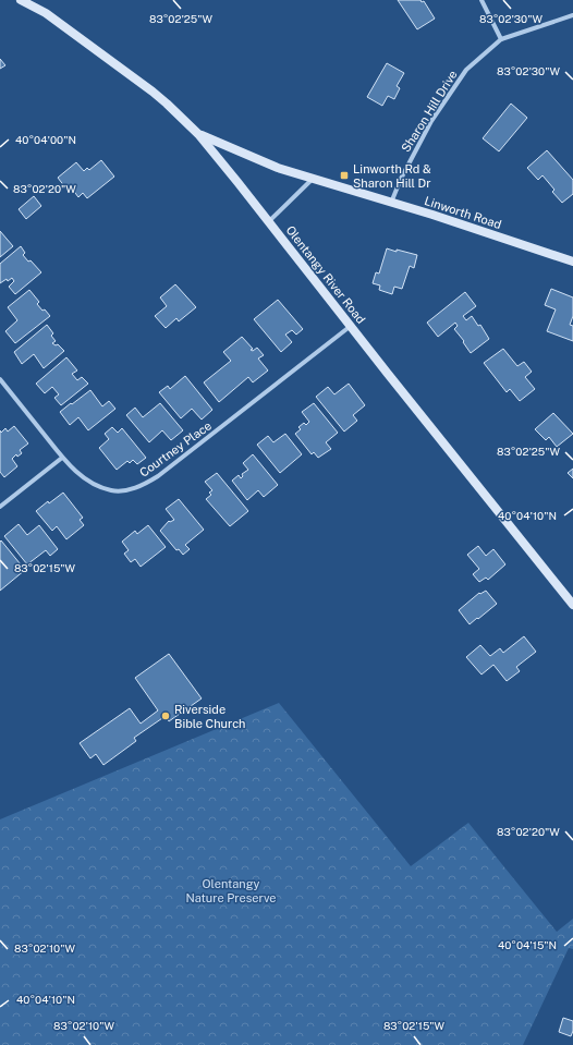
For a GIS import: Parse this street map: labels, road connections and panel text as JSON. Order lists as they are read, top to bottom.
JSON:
{
  "streets": {
    "main road": ["Linworth Road", "Olentangy River Road"],
    "street": ["Sharon Hill Drive", "Courtney Place"]
  },
  "crossings": [
    ["Sharon Hill Drive", "Linworth Road"],
    ["Linworth Road", "Olentangy River Road"],
    ["Olentangy River Road", "Courtney Place"]
  ],
  "parks": ["Olentangy Nature Preserve"],
  "places": {
    "transit": ["Linworth Rd & Sharon Hill Dr"],
    "other": ["Riverside Bible Church"]
  },
  "coordinates": [
    "83°02'25\"W",
    "83°02'30\"W",
    "40°04'00\"N",
    "83°02'20\"W",
    "40°04'10\"N",
    "83°02'15\"W",
    "40°04'15\"N",
    "83°02'10\"W"
  ]
}
